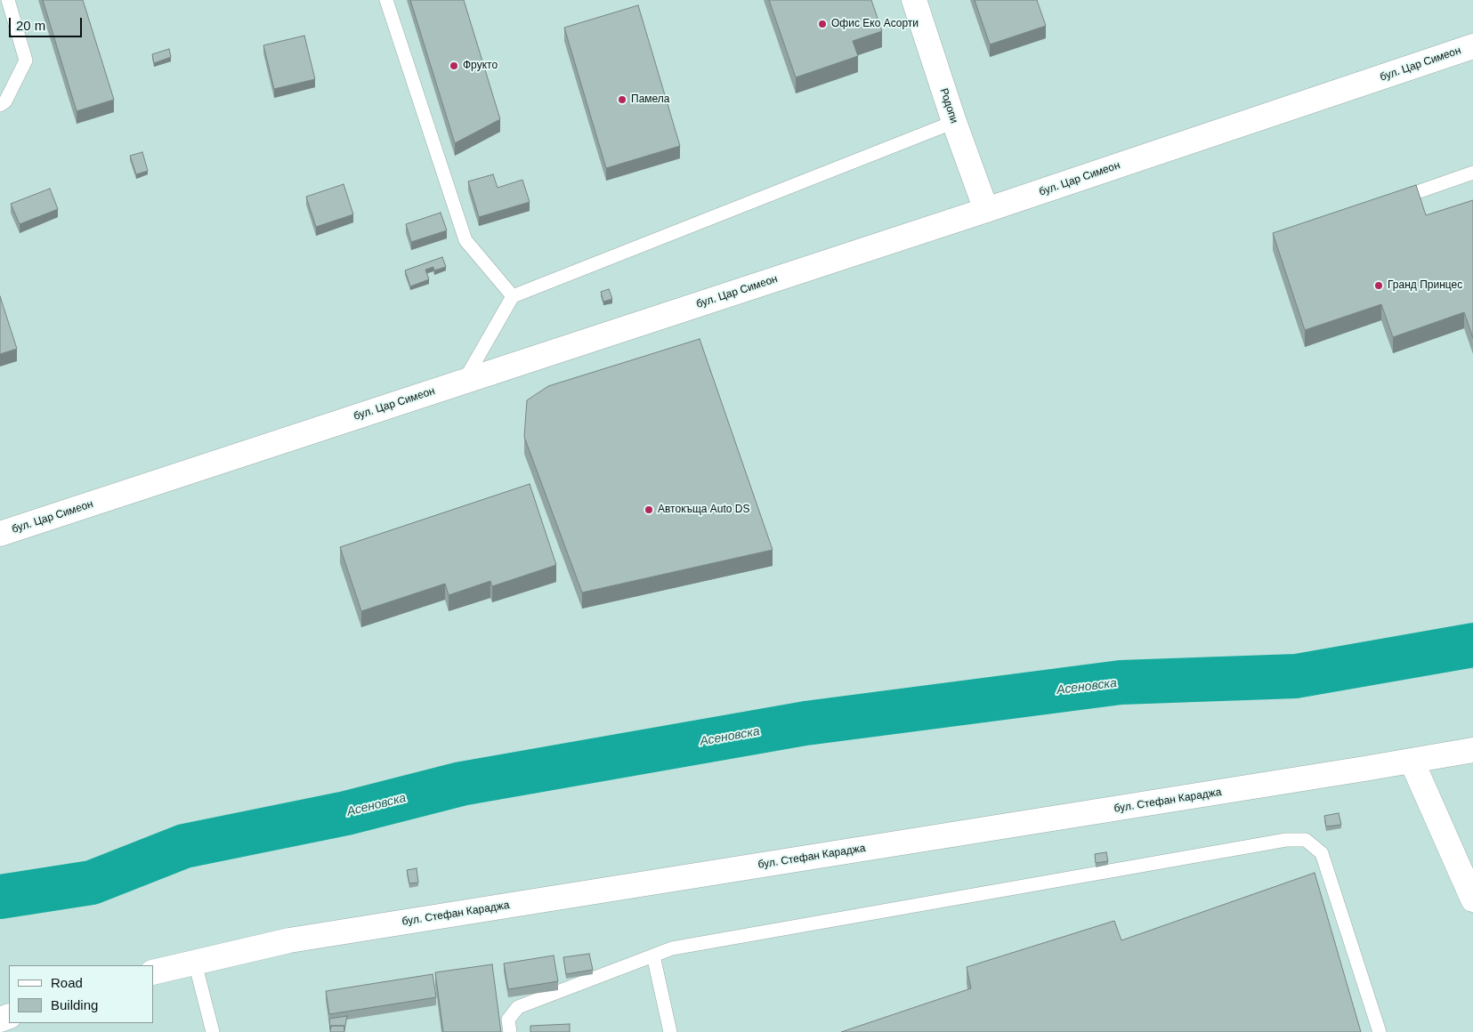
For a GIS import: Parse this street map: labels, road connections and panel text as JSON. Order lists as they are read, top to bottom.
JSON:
{
  "streets": {
    "main road": ["бул. Цар Симеон", "Родопи", "бул. Стефан Караджа"]
  },
  "crossings": [
    ["бул. Цар Симеон", "Родопи"]
  ],
  "water": ["Асеновска"],
  "places": [
    "Офис Еко Асорти",
    "Фрукто",
    "Памела",
    "Гранд Принцес",
    "Автокъща Auto DS"
  ],
  "legend": ["Road", "Building"],
  "scale_bar": "20 m"
}
